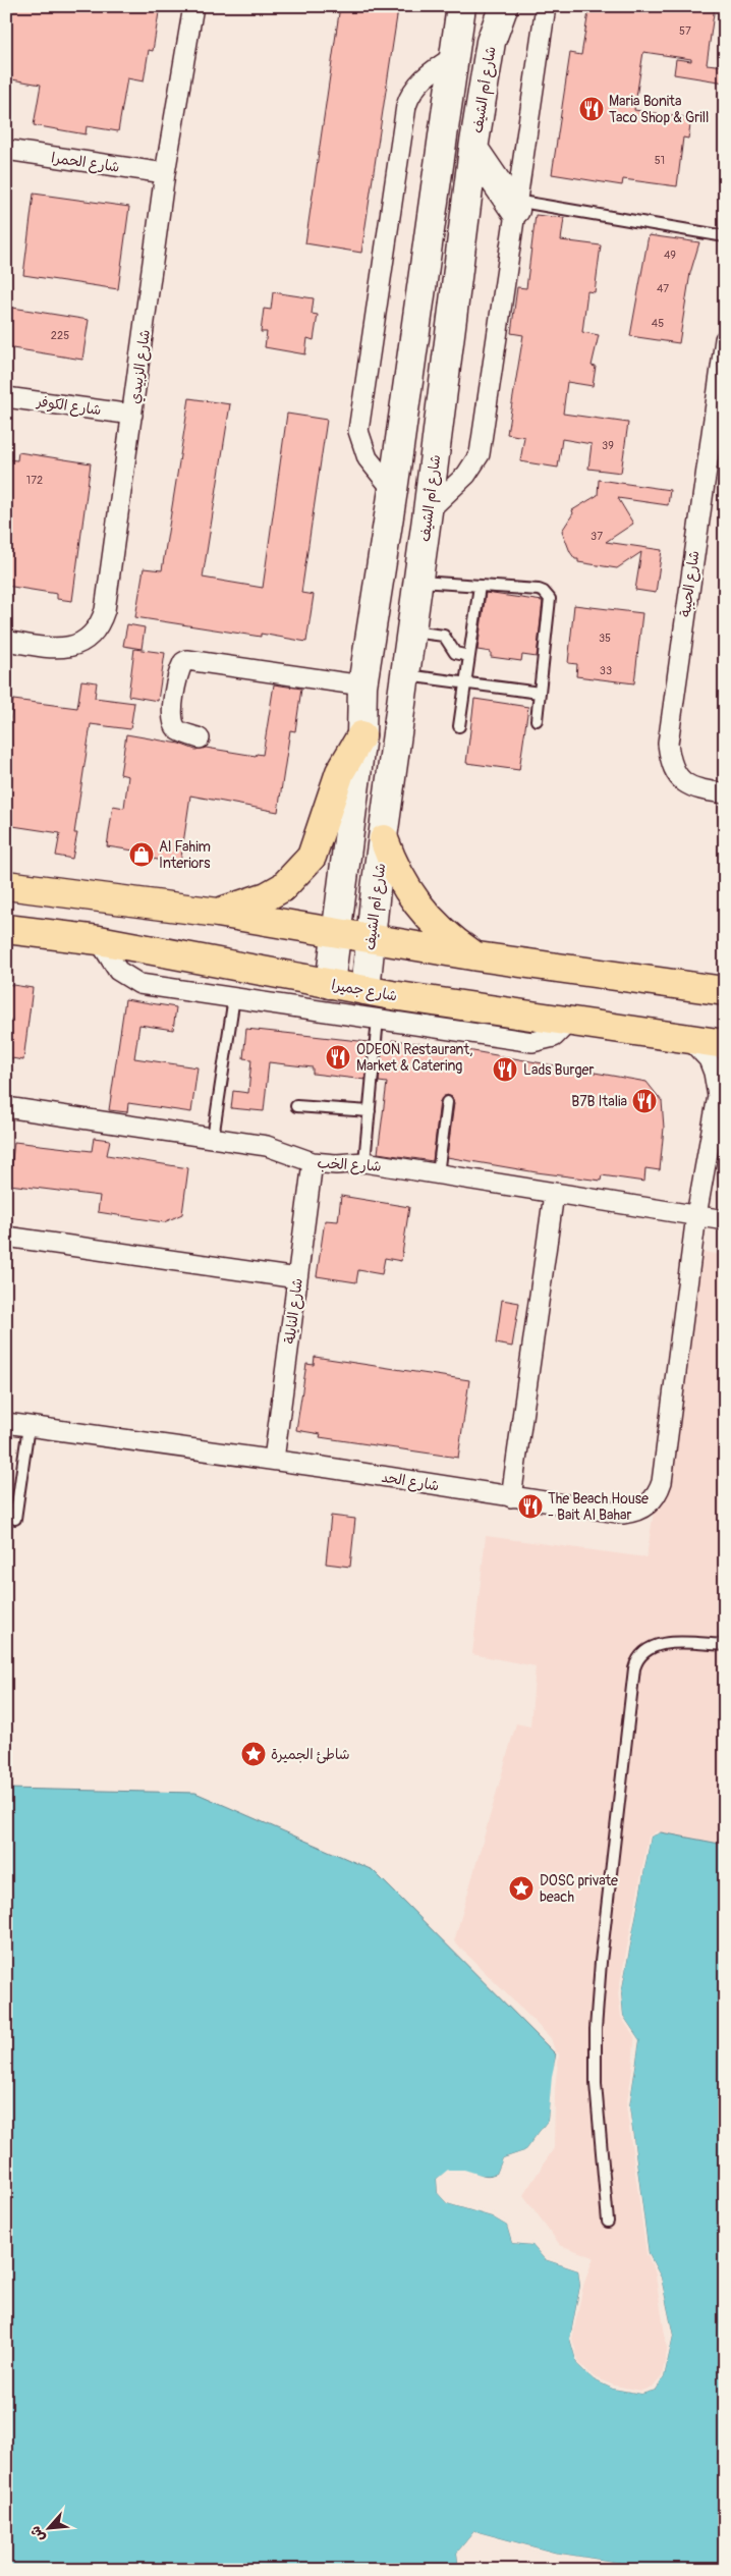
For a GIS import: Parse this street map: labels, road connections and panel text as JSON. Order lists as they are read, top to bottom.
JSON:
{
  "streets": {
    "main road": ["شارع أم الشيف", "شارع جميرا"],
    "street": [
      "شارع الحمرا",
      "شارع الزبيدي",
      "شارع الكوفر",
      "شارع الحيبة",
      "شارع الخب",
      "شارع النايلة",
      "شارع الحد"
    ]
  },
  "crossings": [
    ["شارع أم الشيف", "شارع جميرا"],
    ["شارع الحمرا", "شارع الزبيدي"],
    ["شارع الزبيدي", "شارع الكوفر"],
    ["شارع الخب", "شارع النايلة"],
    ["شارع الخب", "شارع الحد"],
    ["شارع النايلة", "شارع الحد"]
  ],
  "places": {
    "restaurant": [
      "Maria Bonita Taco Shop & Grill",
      "ODEON Restaurant, Market & Catering",
      "Lads Burger",
      "B7B Italia",
      "The Beach House - Bait Al Bahar"
    ],
    "shop": ["Al Fahim Interiors"],
    "place": ["شاطئ الجميرة", "DOSC private beach"]
  },
  "house_numbers": [
    "57",
    "51",
    "49",
    "47",
    "45",
    "225",
    "39",
    "172",
    "37",
    "35",
    "33"
  ],
  "north": "bottom left"
}
